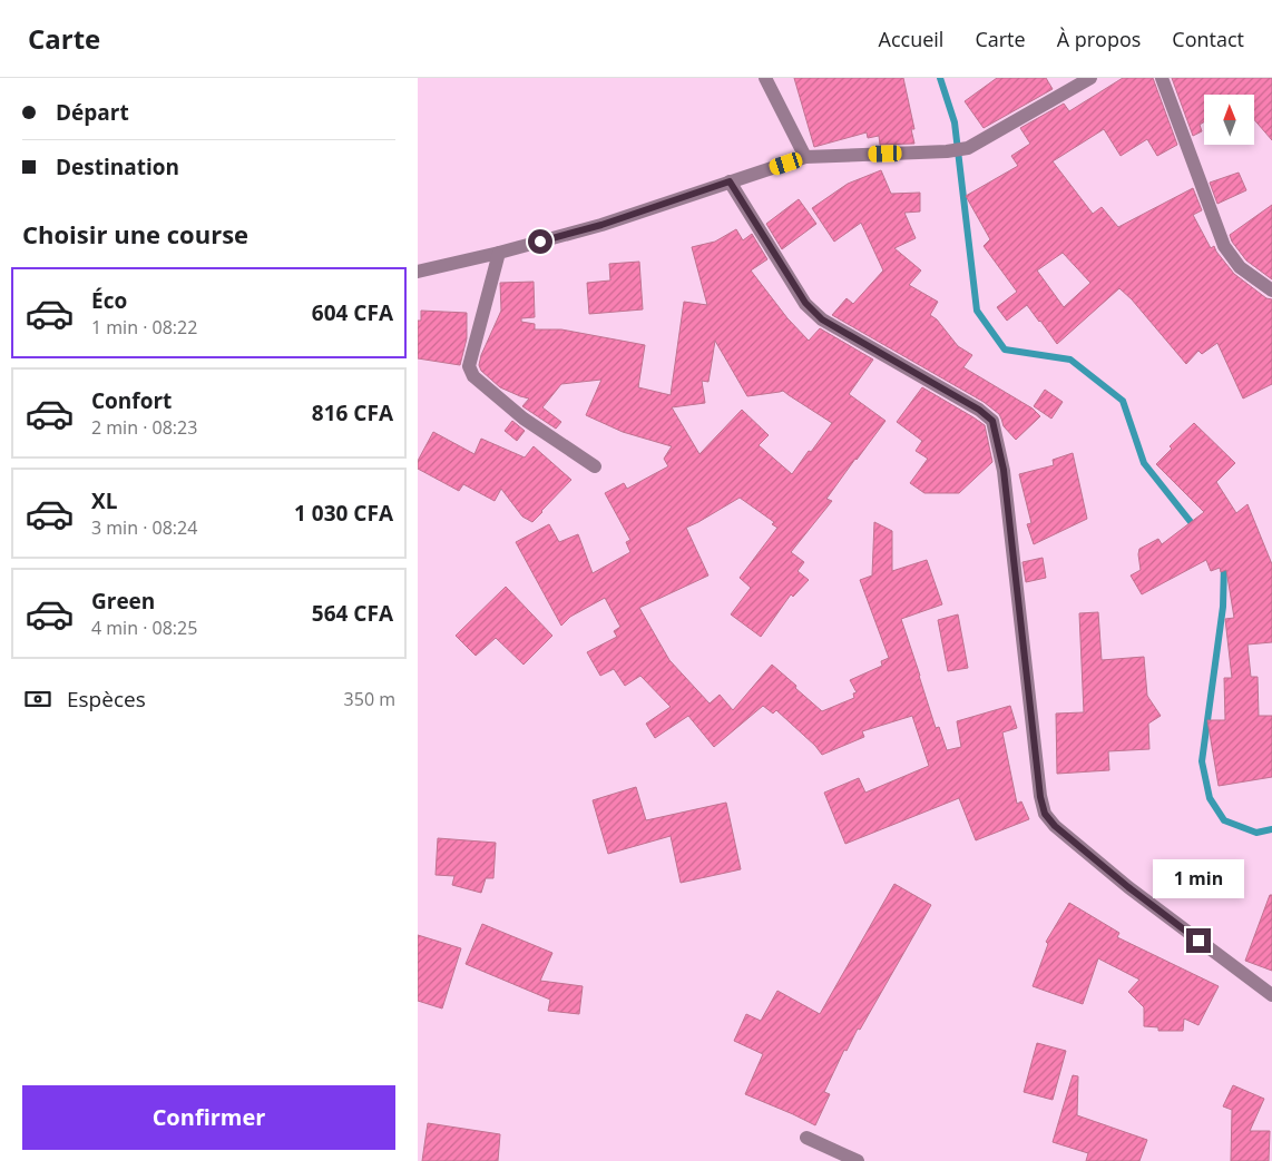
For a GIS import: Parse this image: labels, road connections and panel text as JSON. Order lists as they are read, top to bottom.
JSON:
{
  "north": "top",
  "page": {
    "header": "Carte",
    "nav": [
      "Accueil",
      "Carte",
      "À propos",
      "Contact"
    ],
    "banner": ["Départ", "Destination"],
    "heading": "Choisir une course",
    "list": [
      {
        "name": "Éco",
        "note": "1 min · 08:22",
        "value": "604 CFA"
      },
      {
        "name": "Confort",
        "note": "2 min · 08:23",
        "value": "816 CFA"
      },
      {
        "name": "XL",
        "note": "3 min · 08:24",
        "value": "1 030 CFA"
      },
      {
        "name": "Green",
        "note": "4 min · 08:25",
        "value": "564 CFA"
      }
    ],
    "pay": ["Espèces", "350 m"],
    "bubble": "1 min",
    "buttons": "Confirmer"
  }
}
